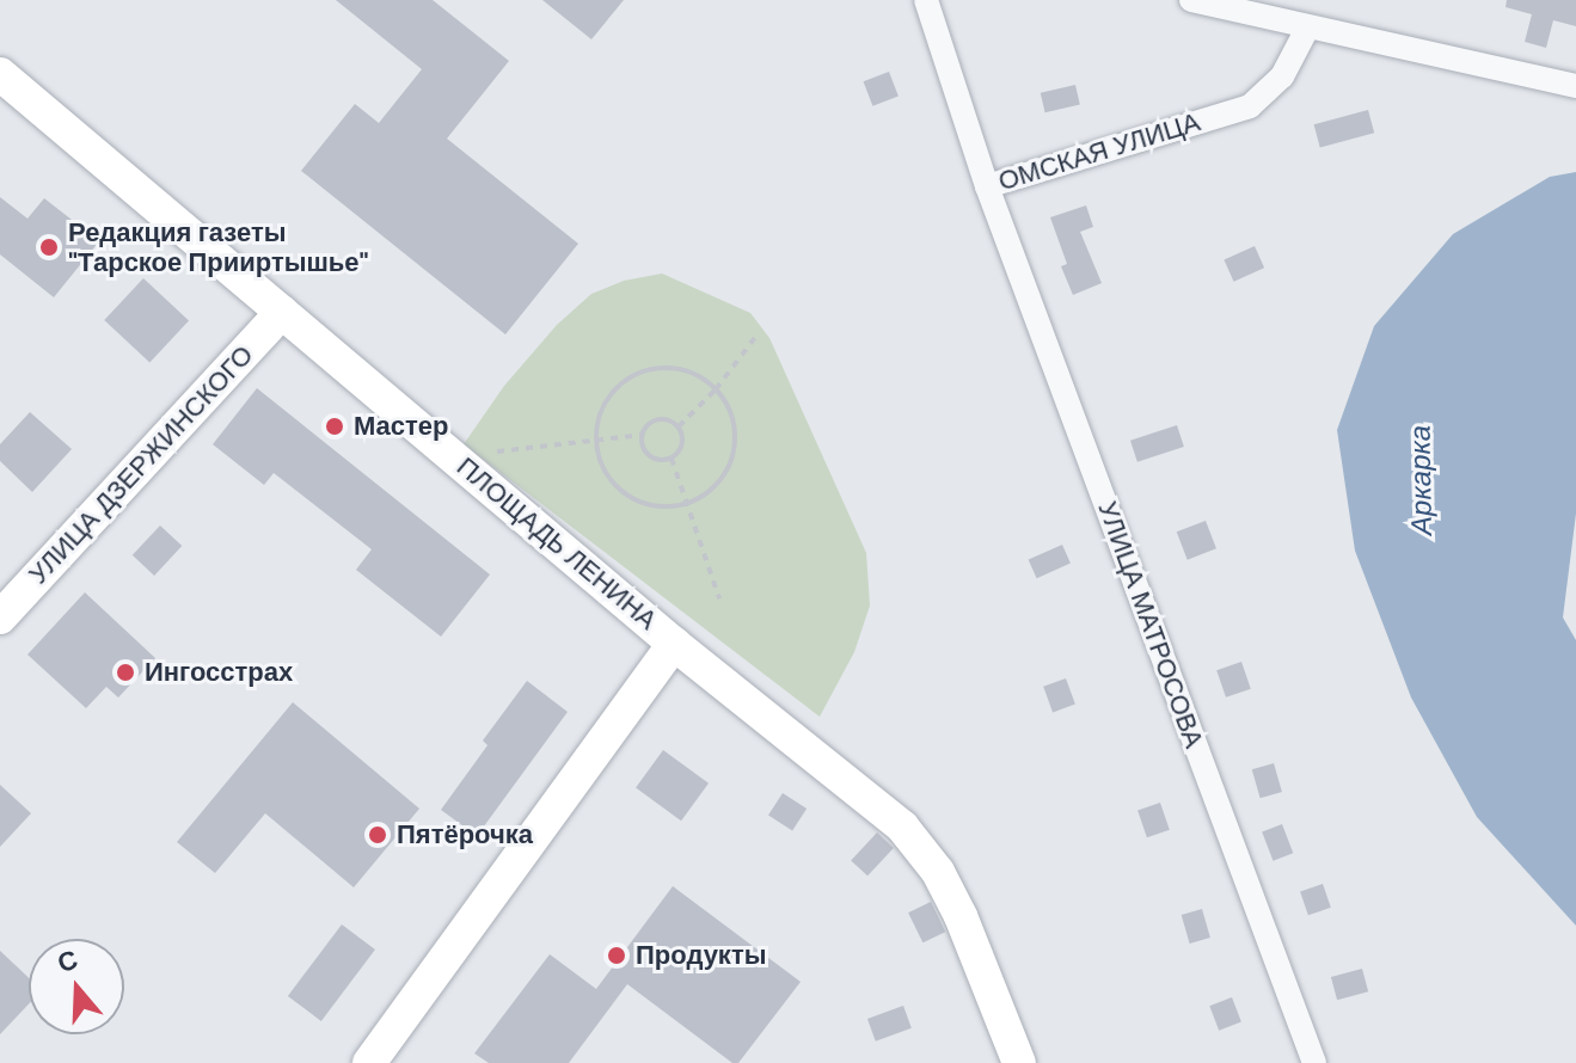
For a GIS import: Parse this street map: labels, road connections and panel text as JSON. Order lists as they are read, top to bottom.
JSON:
{
  "streets": {
    "street": [
      "ОМСКАЯ УЛИЦА",
      "УЛИЦА ДЗЕРЖИНСКОГО",
      "ПЛОЩАДЬ ЛЕНИНА",
      "УЛИЦА МАТРОСОВА"
    ]
  },
  "crossings": [
    ["ОМСКАЯ УЛИЦА", "УЛИЦА МАТРОСОВА"],
    ["УЛИЦА ДЗЕРЖИНСКОГО", "ПЛОЩАДЬ ЛЕНИНА"]
  ],
  "water": ["Аркарка"],
  "places": [
    "Редакция газеты \"Тарское Прииртышье\"",
    "Мастер",
    "Ингосстрах",
    "Пятёрочка",
    "Продукты"
  ],
  "north": "top"
}
